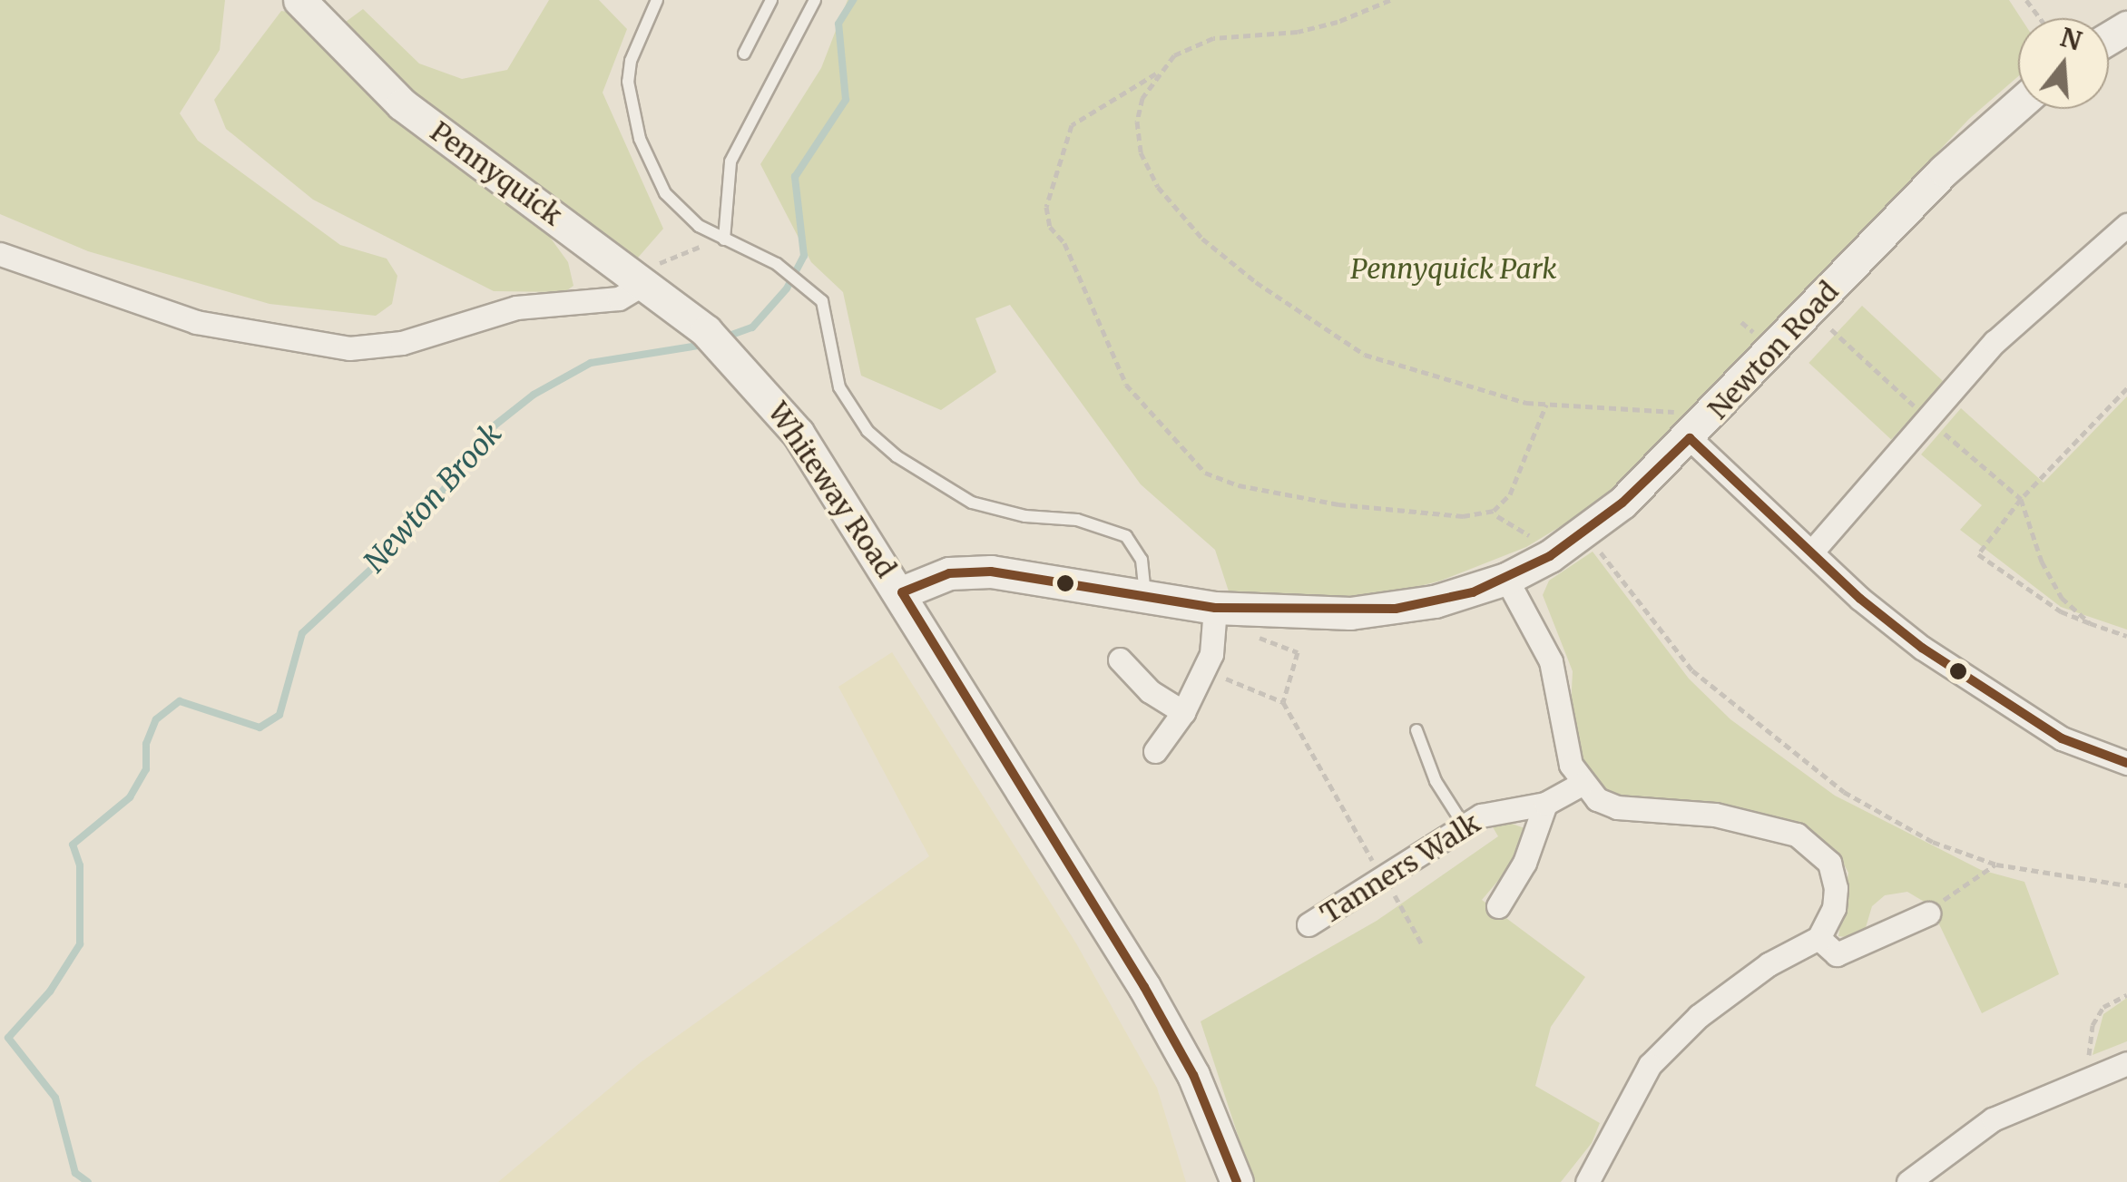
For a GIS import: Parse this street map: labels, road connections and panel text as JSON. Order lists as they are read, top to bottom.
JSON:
{
  "streets": {
    "street": [
      "Pennyquick",
      "Newton Road",
      "Whiteway Road",
      "Tanners Walk"
    ]
  },
  "crossings": [
    ["Pennyquick", "Whiteway Road"],
    ["Newton Road", "Whiteway Road"]
  ],
  "water": ["Newton Brook"],
  "parks": ["Pennyquick Park"],
  "north": "top"
}
